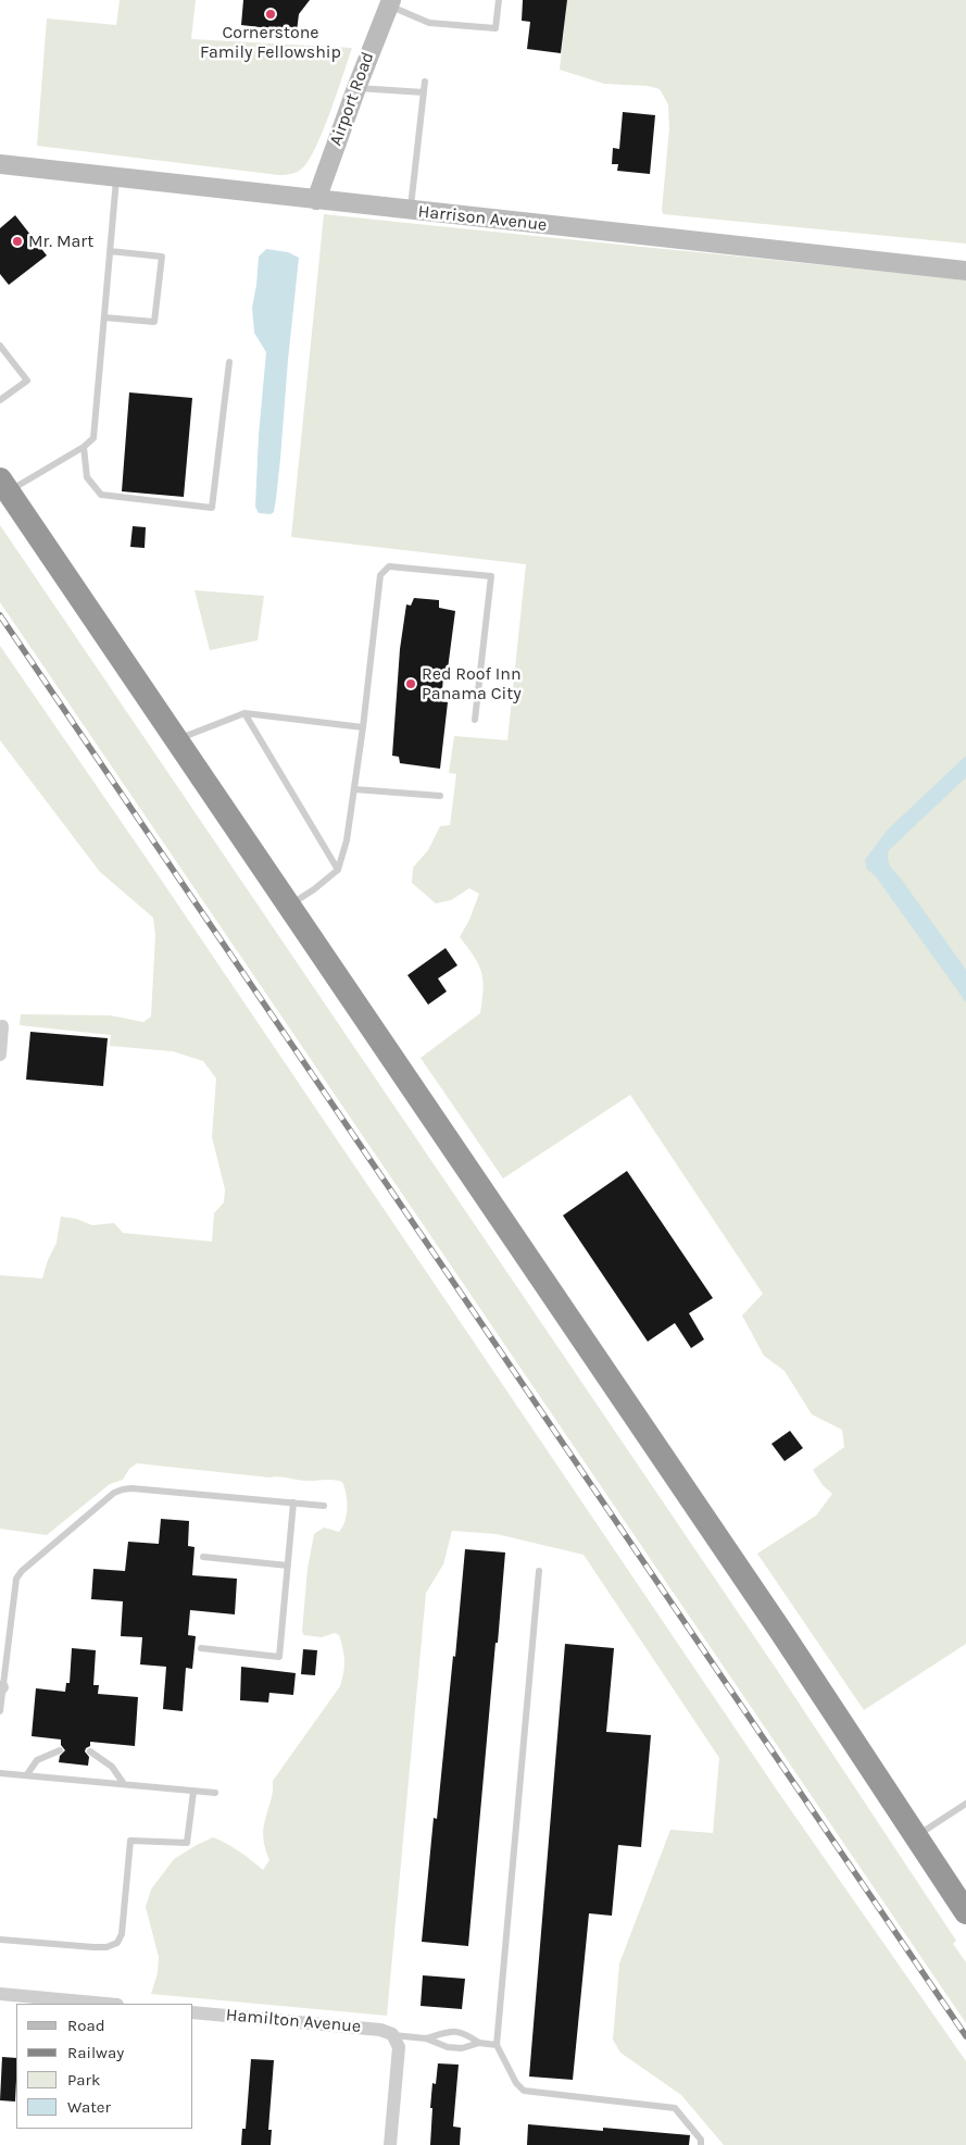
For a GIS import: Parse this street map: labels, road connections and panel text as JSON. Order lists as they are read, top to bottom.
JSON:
{
  "streets": {
    "street": ["Airport Road", "Harrison Avenue", "Hamilton Avenue"]
  },
  "crossings": [
    ["Airport Road", "Harrison Avenue"]
  ],
  "places": ["Cornerstone Family Fellowship", "Mr. Mart", "Red Roof Inn Panama City"],
  "legend": [
    "Road",
    "Railway",
    "Park",
    "Water"
  ]
}
